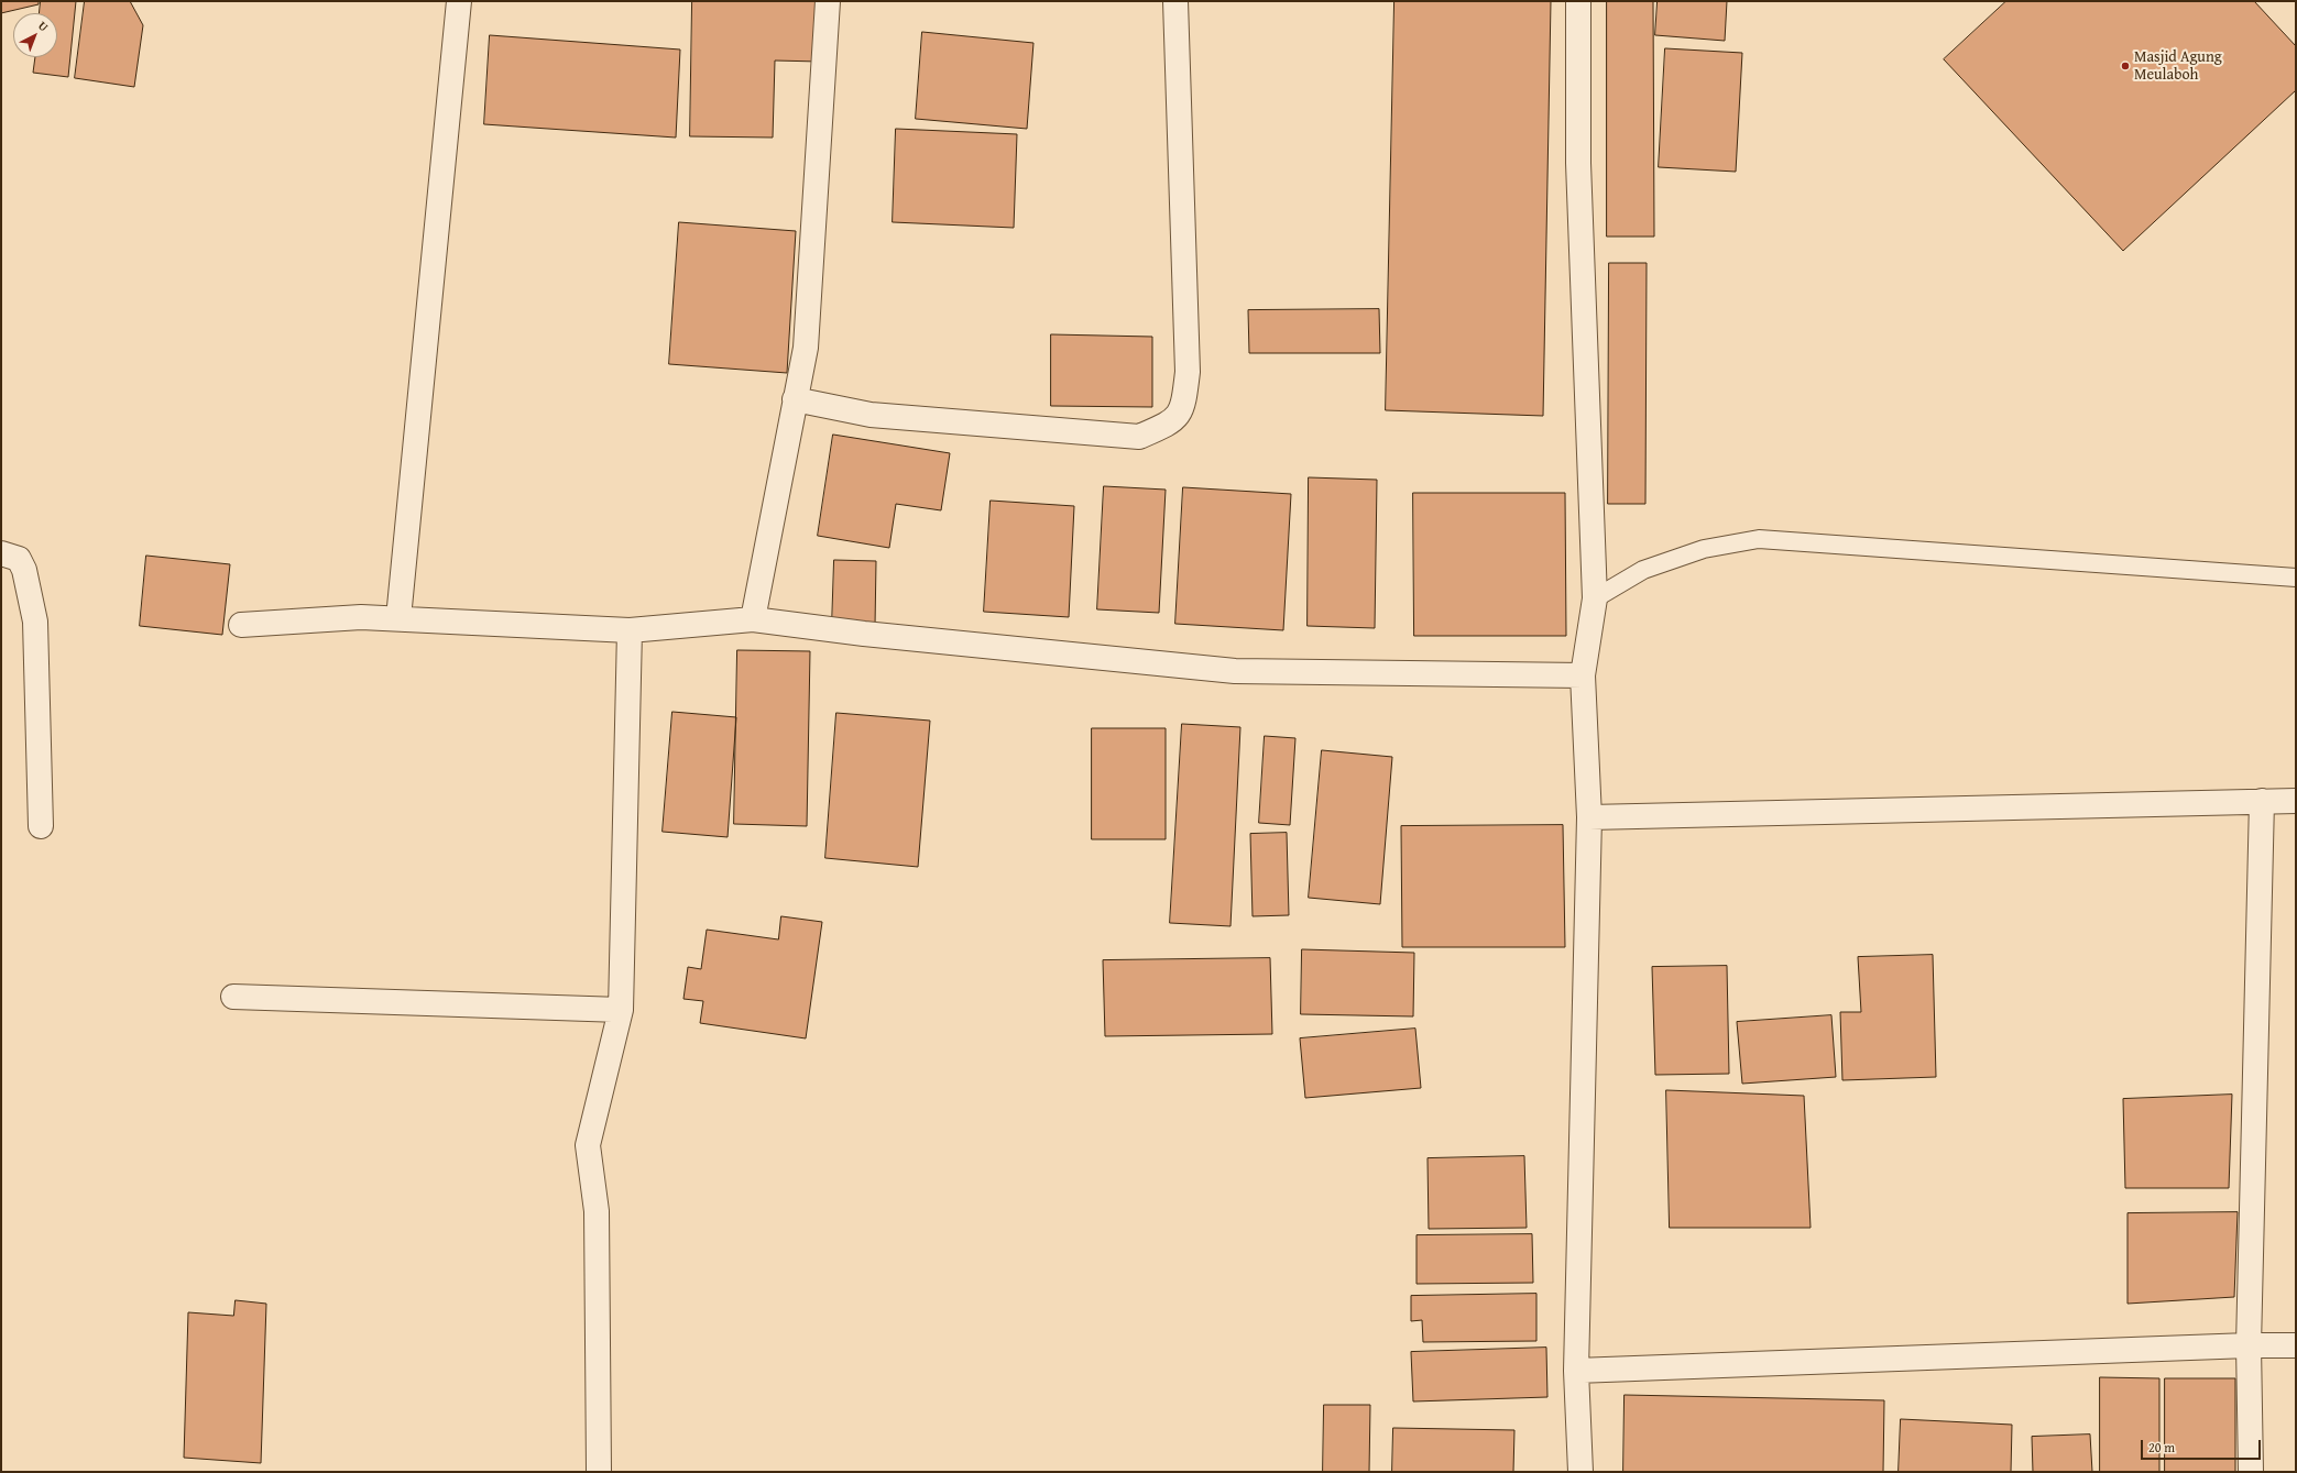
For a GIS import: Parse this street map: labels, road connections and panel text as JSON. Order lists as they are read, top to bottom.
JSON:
{
  "places": ["Masjid Agung Meulaboh"],
  "scale_bar": "20 m",
  "north": "top right"
}
